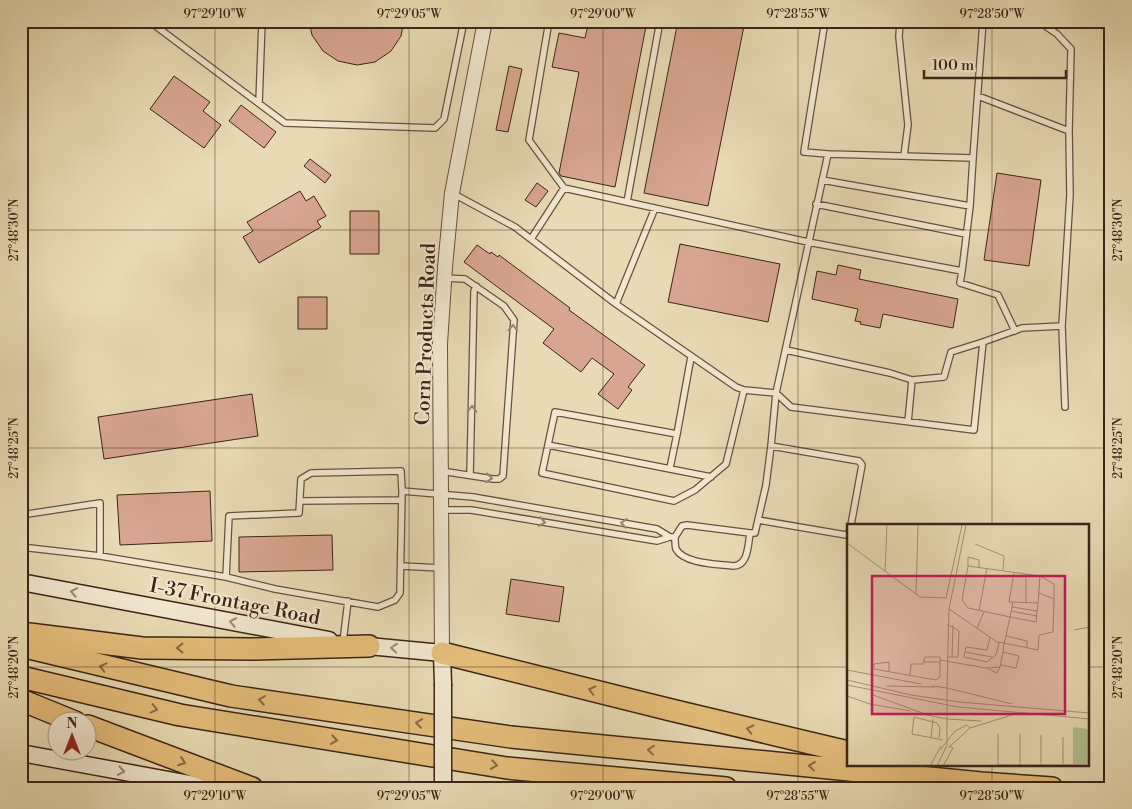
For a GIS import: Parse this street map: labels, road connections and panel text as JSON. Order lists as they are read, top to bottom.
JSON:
{
  "streets": {
    "main road": ["I-37 Frontage Road"],
    "street": ["Corn Products Road"]
  },
  "crossings": [
    ["Corn Products Road", "I-37 Frontage Road"]
  ],
  "one_way": ["I-37 Frontage Road"],
  "scale_bar": "100 m",
  "north": "top",
  "coordinates": [
    "97°29'10\"W",
    "97°29'05\"W",
    "97°29'00\"W",
    "97°28'55\"W",
    "97°28'50\"W",
    "27°48'30\"N",
    "27°48'25\"N",
    "27°48'20\"N"
  ]
}
